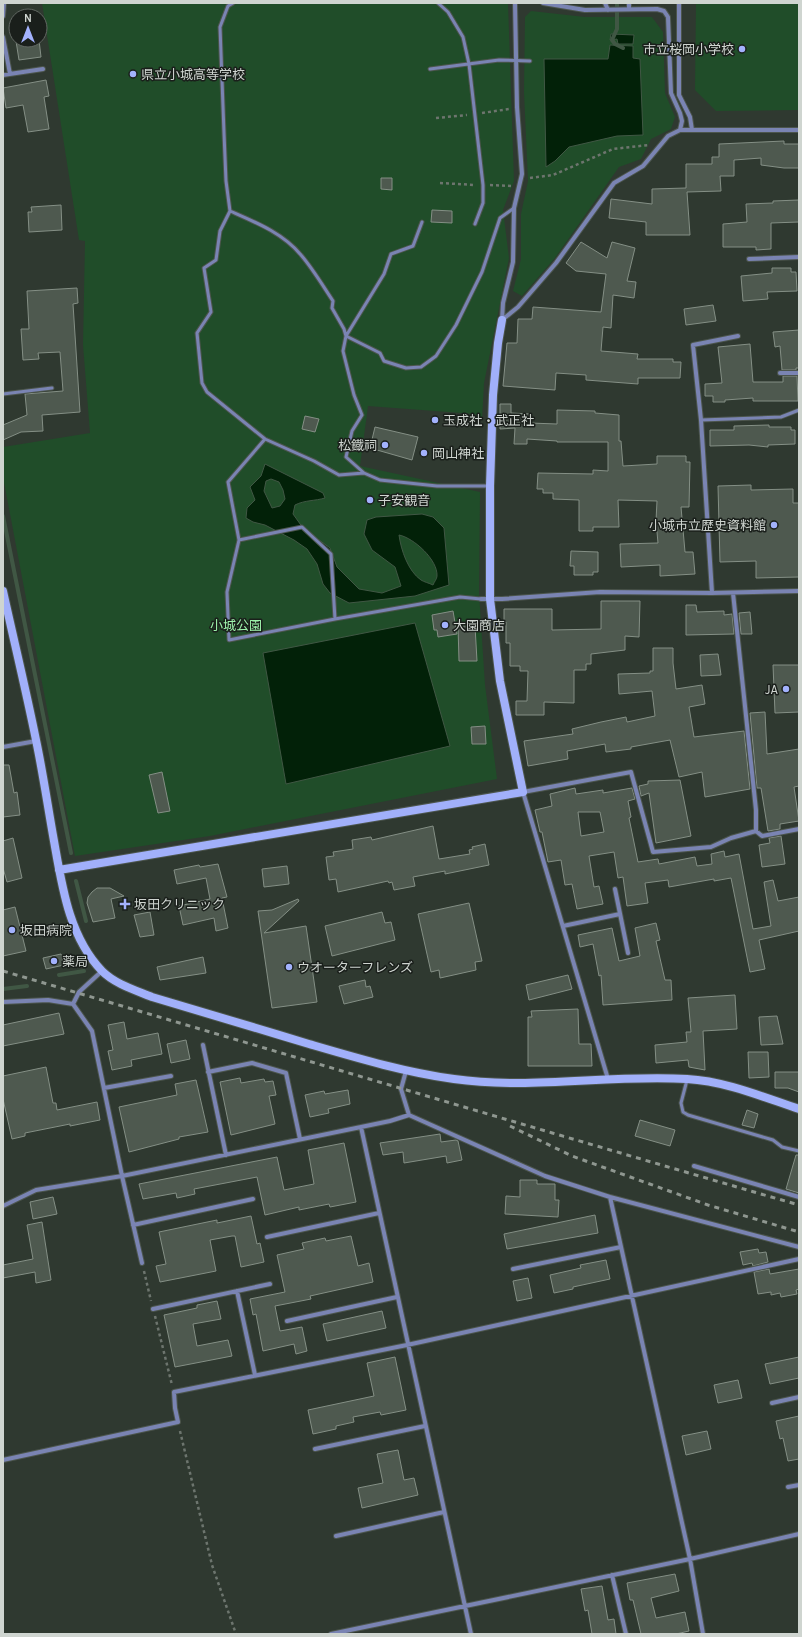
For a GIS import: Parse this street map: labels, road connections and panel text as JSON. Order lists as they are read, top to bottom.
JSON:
{
  "parks": ["小城公園"],
  "places": {
    "other": [
      "市立桜岡小学校",
      "県立小城高等学校",
      "玉成社・武正社",
      "松鐡祠",
      "岡山神社",
      "子安観音",
      "小城市立歴史資料館",
      "大園商店",
      "JA",
      "坂田病院",
      "薬局",
      "ウオーターフレンズ"
    ],
    "health": ["坂田クリニック"]
  },
  "north": "top"
}
